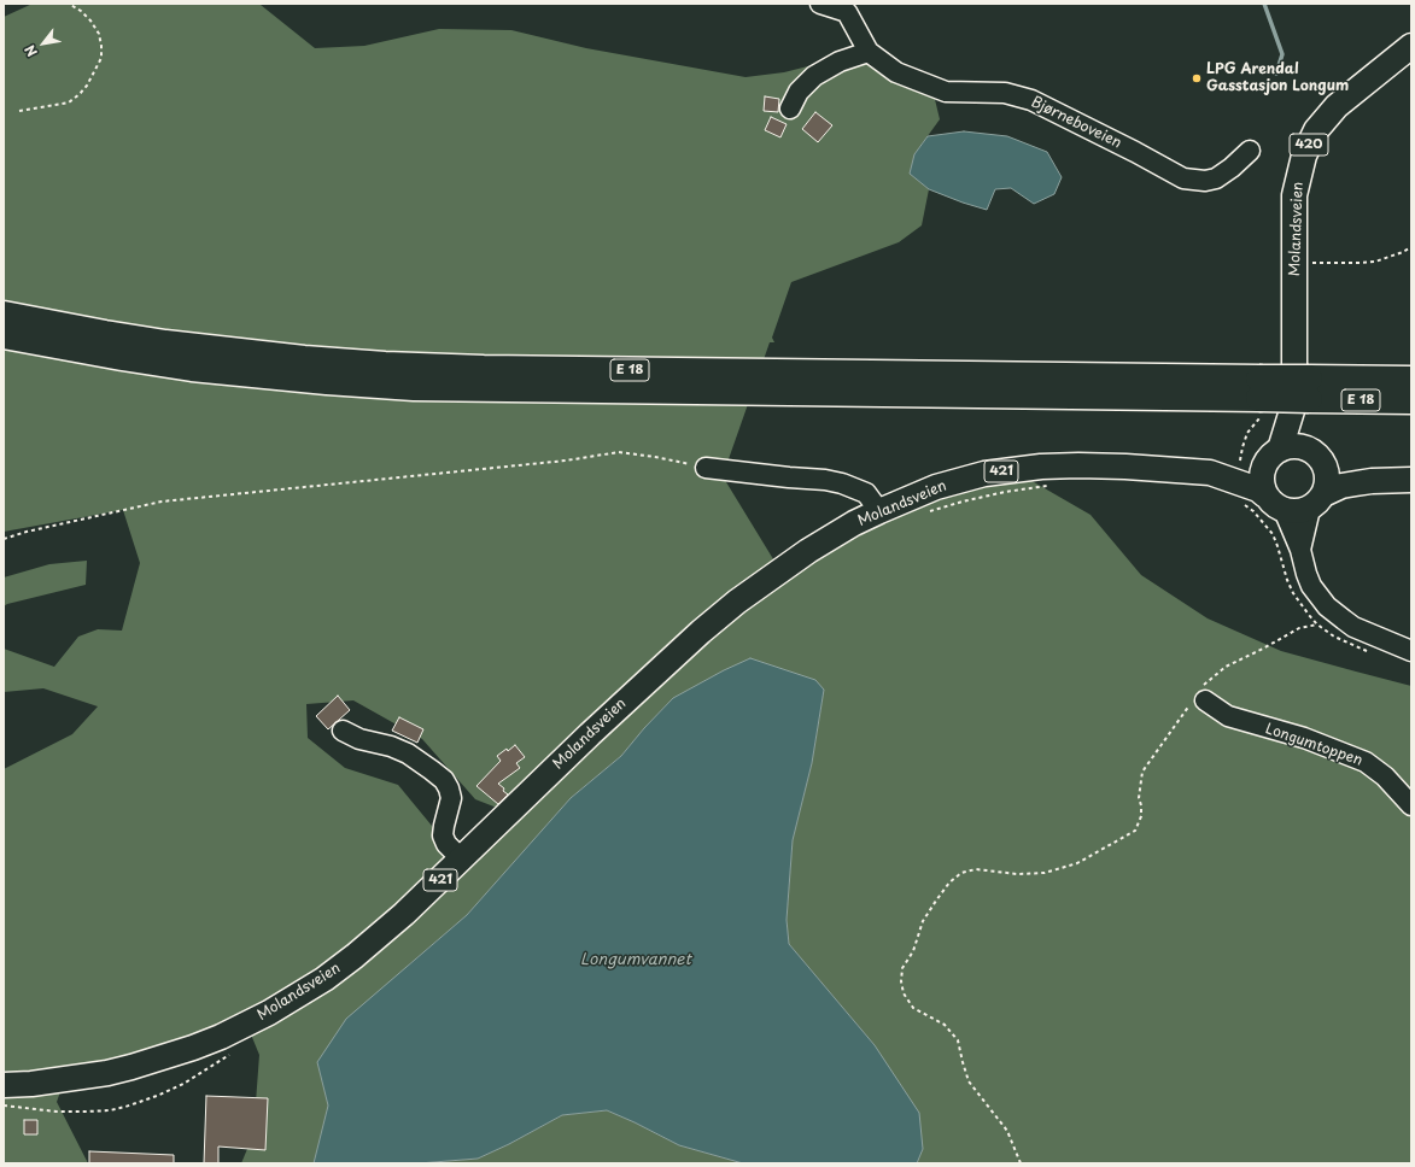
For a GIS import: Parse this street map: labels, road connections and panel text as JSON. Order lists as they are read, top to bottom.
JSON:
{
  "streets": {
    "highway": ["E 18"],
    "main road": ["420", "Molandsveien", "421"],
    "street": ["Bjørneboveien", "Longumtoppen"]
  },
  "crossings": [
    ["Molandsveien", "E 18"],
    ["Molandsveien", "421"]
  ],
  "water": ["Longumvannet"],
  "places": ["LPG Arendal Gasstasjon Longum"],
  "north": "bottom left"
}
